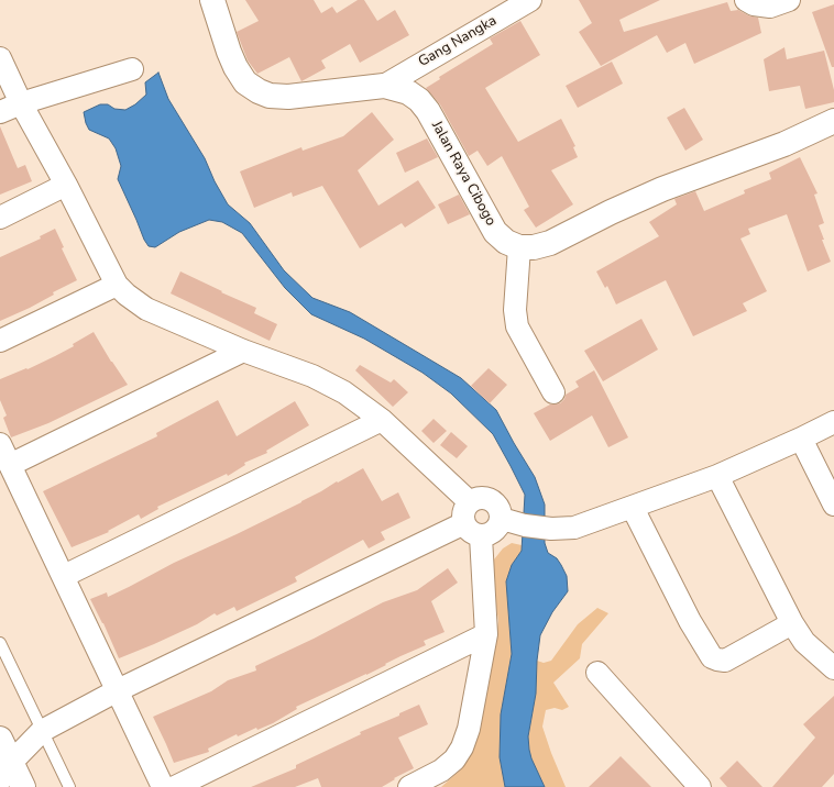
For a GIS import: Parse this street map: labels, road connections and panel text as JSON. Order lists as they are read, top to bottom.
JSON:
{
  "streets": {
    "street": ["Gang Nangka", "Jalan Raya Cibogo"]
  },
  "crossings": [
    ["Gang Nangka", "Jalan Raya Cibogo"]
  ]
}
